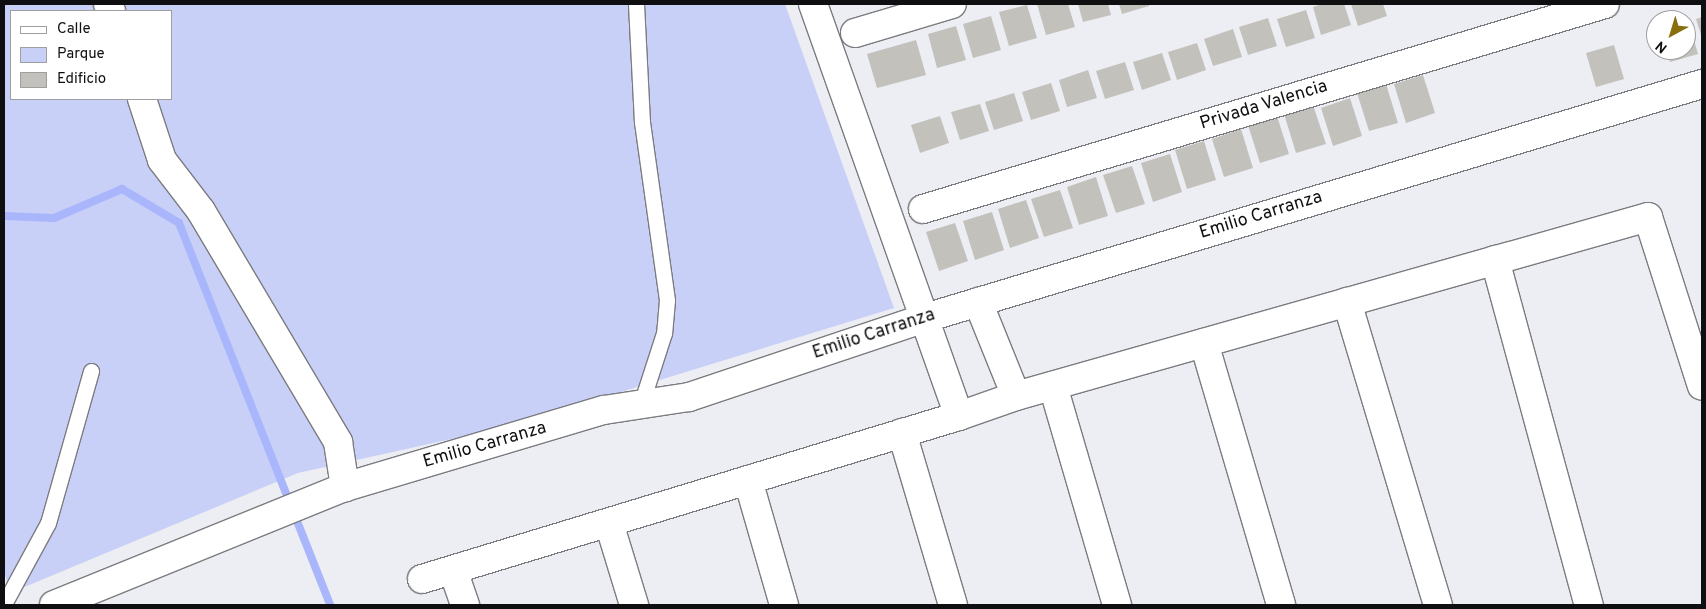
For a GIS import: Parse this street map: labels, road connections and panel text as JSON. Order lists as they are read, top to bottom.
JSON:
{
  "streets": {
    "street": ["Privada Valencia", "Emilio Carranza"]
  },
  "legend": ["Calle", "Parque", "Edificio"],
  "north": "bottom left"
}
